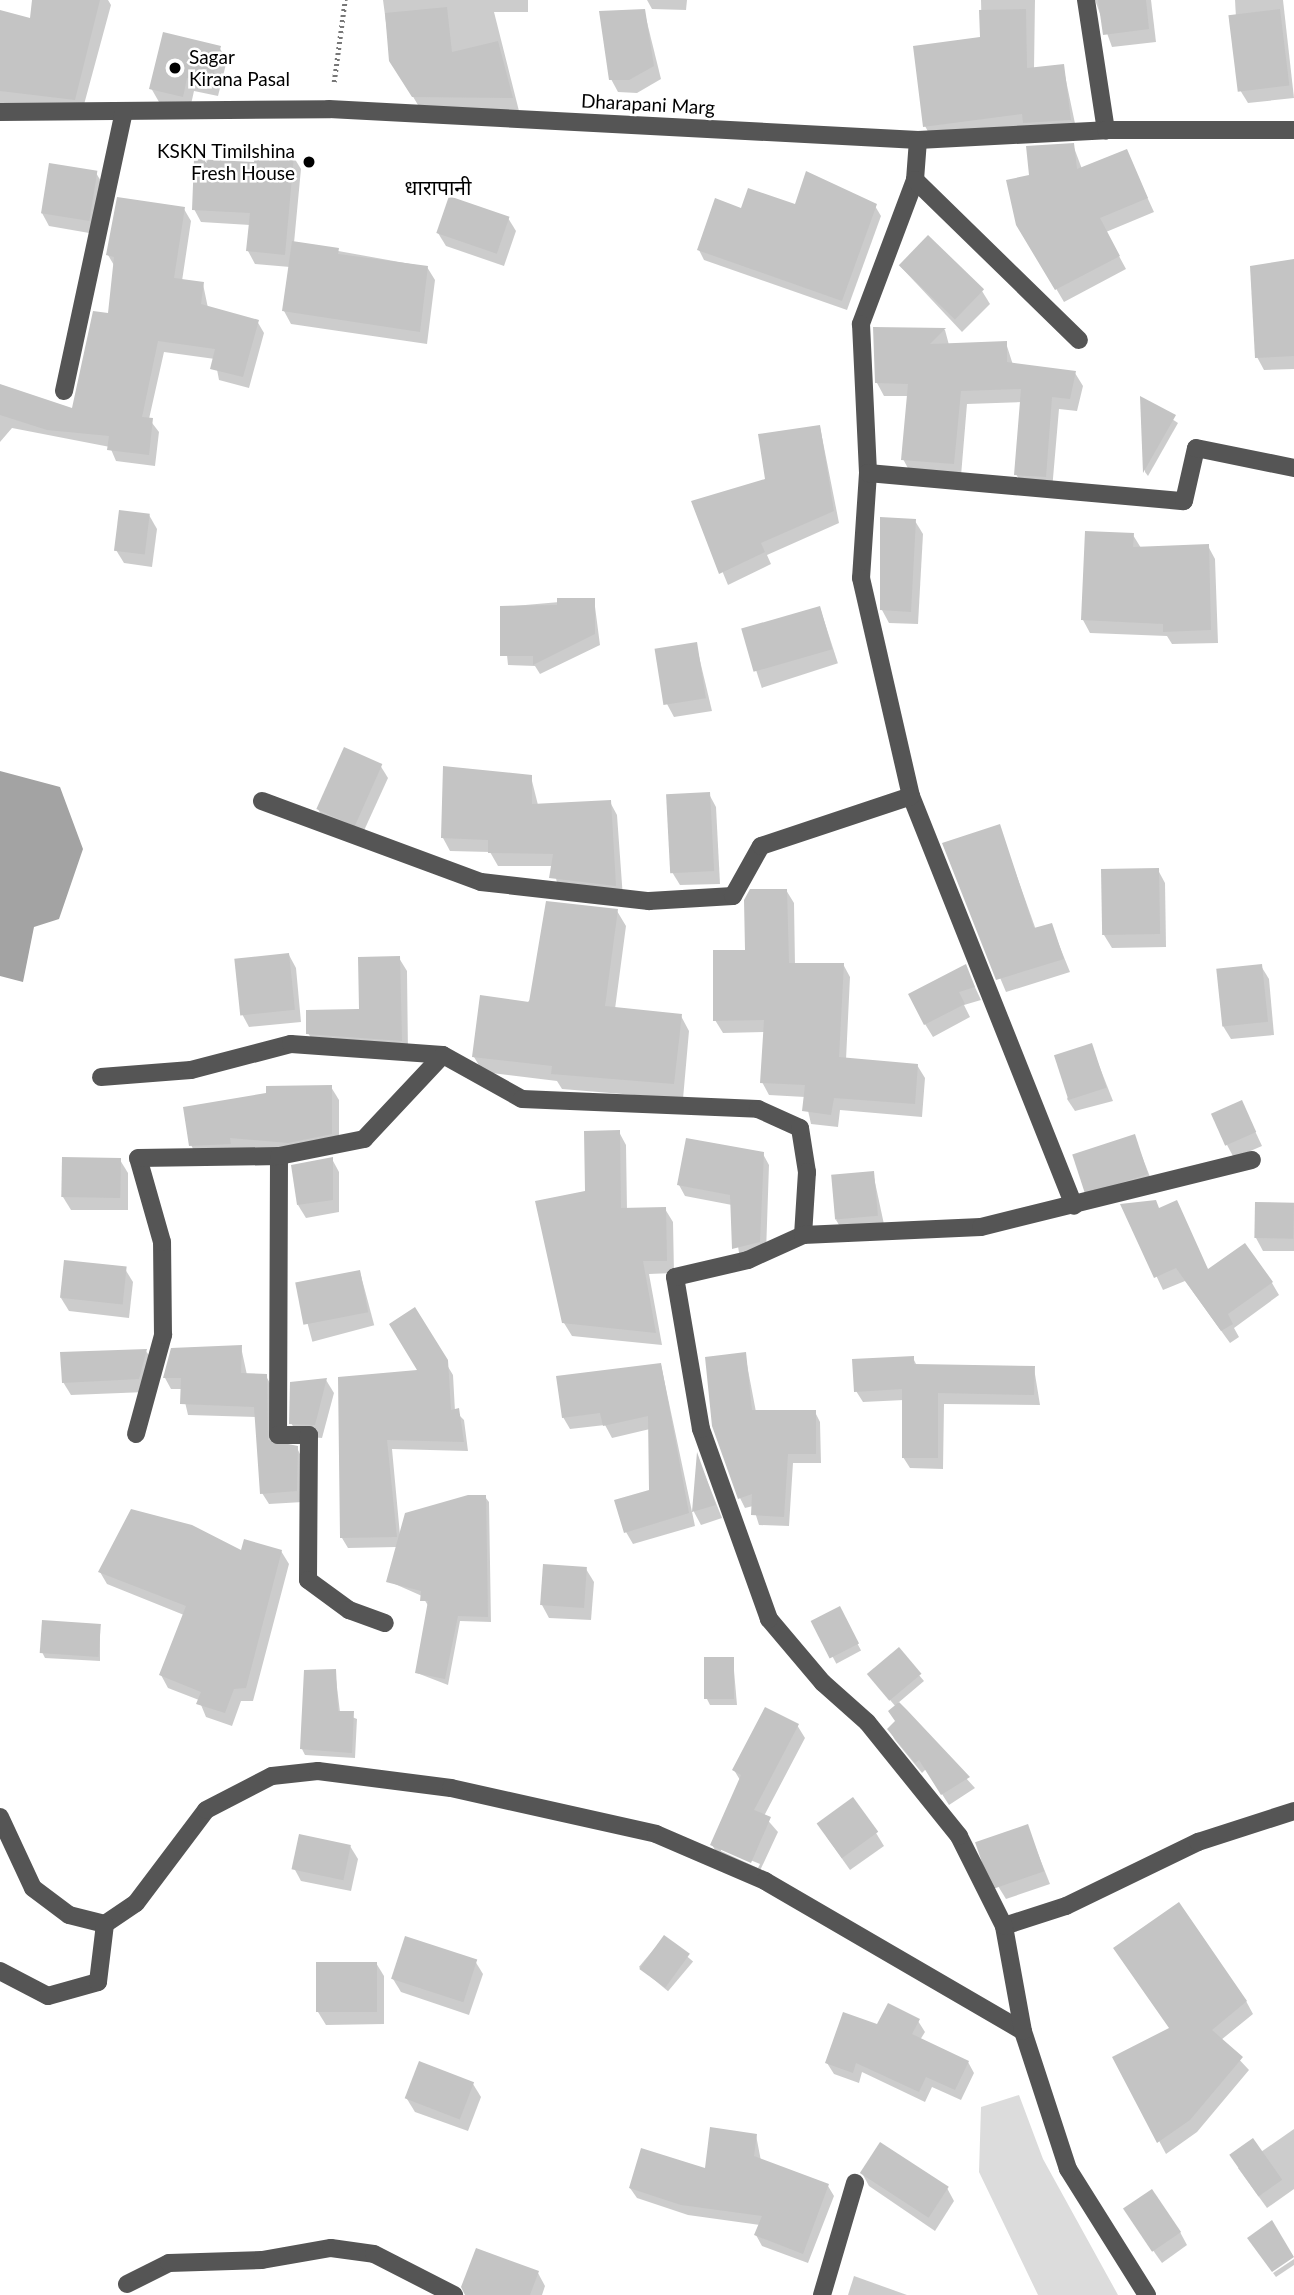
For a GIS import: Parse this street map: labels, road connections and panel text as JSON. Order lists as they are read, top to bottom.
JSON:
{
  "streets": {
    "street": ["Dharapani Marg"]
  },
  "districts": ["धारापानी"],
  "places": ["Sagar Kirana Pasal", "KSKN Timilshina Fresh House"]
}
